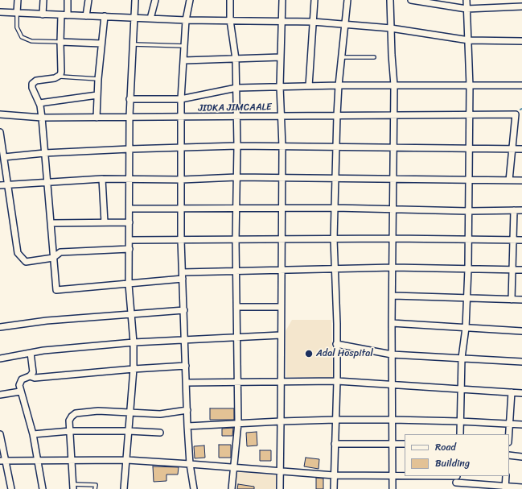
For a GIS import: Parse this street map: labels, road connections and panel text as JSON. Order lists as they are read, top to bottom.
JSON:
{
  "streets": {
    "street": ["JIDKA JIMCAALE"]
  },
  "places": ["Adal Hospital"],
  "legend": ["Road", "Building"]
}
